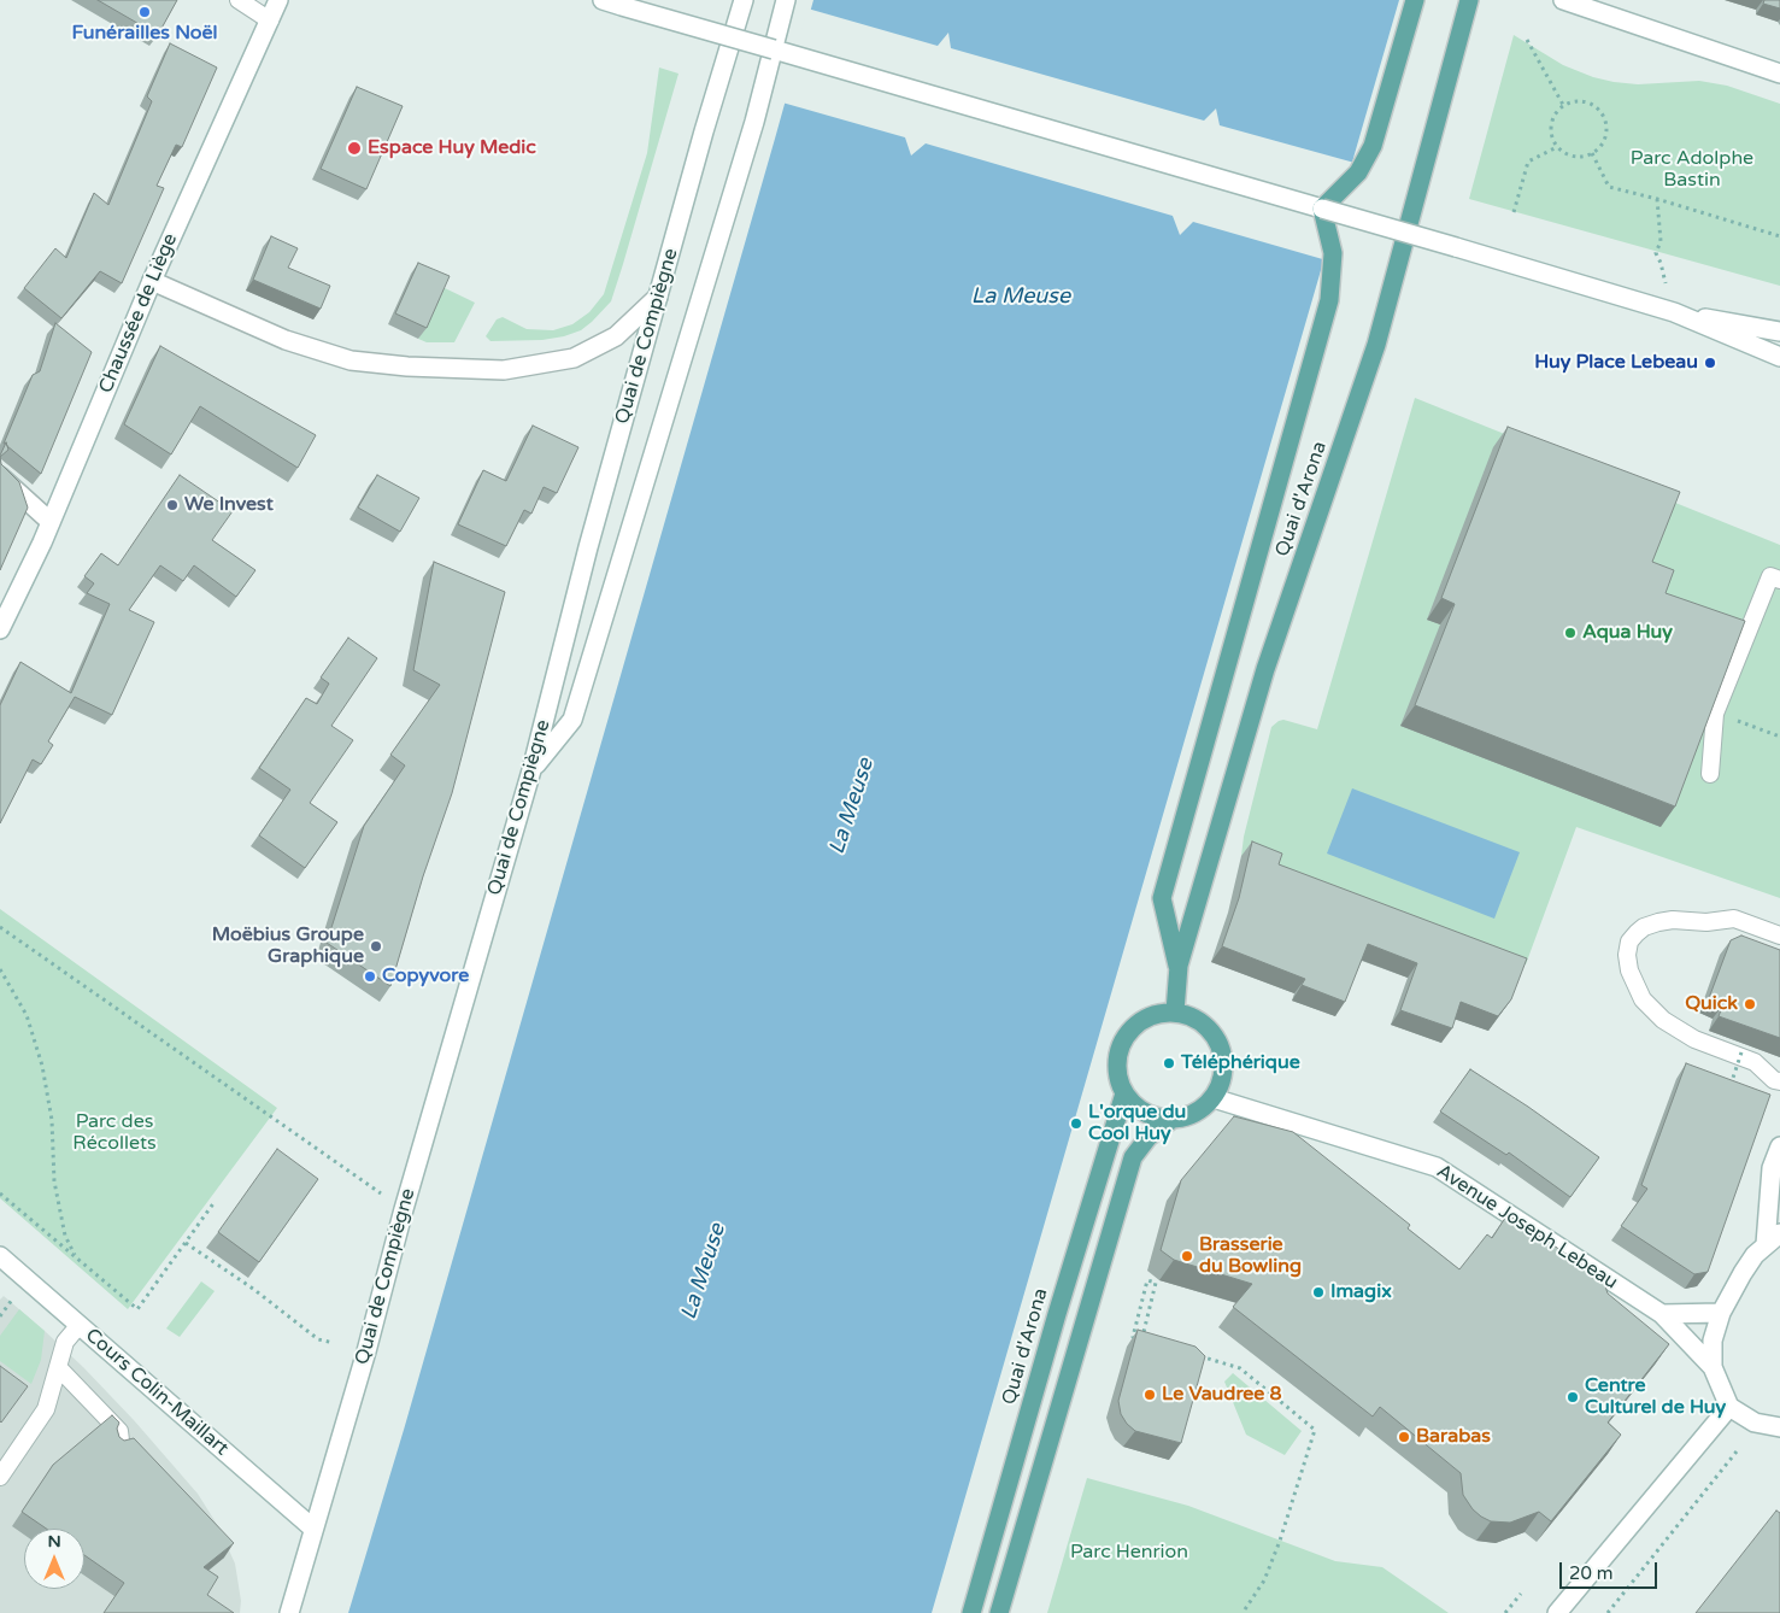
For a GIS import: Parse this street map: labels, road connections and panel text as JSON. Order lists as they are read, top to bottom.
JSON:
{
  "streets": {
    "main road": ["Quai d'Arona"],
    "street": [
      "Chaussée de Liège",
      "Quai de Compiègne",
      "Avenue Joseph Lebeau",
      "Cours Colin-Maillart"
    ]
  },
  "crossings": [
    ["Quai de Compiègne", "Cours Colin-Maillart"],
    ["Quai d'Arona", "Avenue Joseph Lebeau"]
  ],
  "water": ["La Meuse"],
  "parks": ["Parc Adolphe Bastin", "Parc des Récollets", "Parc Henrion"],
  "places": [
    "Funérailles Noël",
    "Espace Huy Medic",
    "Huy Place Lebeau",
    "We Invest",
    "Aqua Huy",
    "Moëbius Groupe Graphique",
    "Copyvore",
    "Quick",
    "Téléphérique",
    "L'orque du Cool Huy",
    "Brasserie du Bowling",
    "Imagix",
    "Le Vaudree 8",
    "Centre Culturel de Huy",
    "Barabas"
  ],
  "scale_bar": "20 m",
  "north": "top"
}
